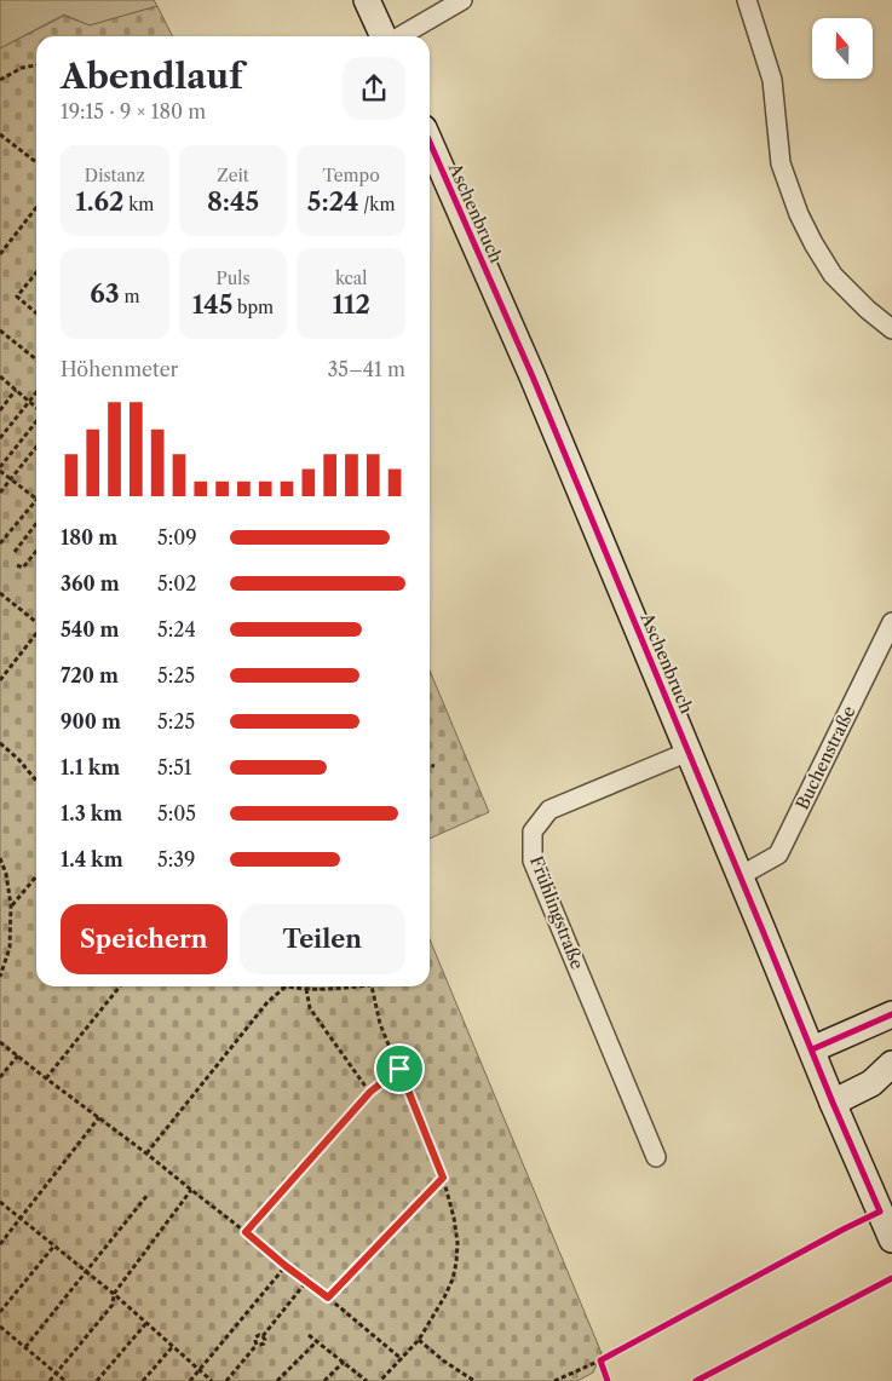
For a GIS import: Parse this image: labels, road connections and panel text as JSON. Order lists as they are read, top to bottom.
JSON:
{
  "streets": {
    "street": ["Aschenbruch", "Buchenstraße", "Frühlingstraße"]
  },
  "crossings": [
    ["Aschenbruch", "Buchenstraße"],
    ["Aschenbruch", "Frühlingstraße"]
  ],
  "north": "top",
  "page": {
    "heading": ["Abendlauf", "19:15 · 9 × 180 m"],
    "stats": [
      ["Distanz", "1.62 km"],
      ["Zeit", "8:45"],
      ["Tempo", "5:24 /km"],
      ["63 m"],
      ["Puls", "145 bpm"],
      ["kcal", "112"]
    ],
    "chart": ["Höhenmeter", "35–41 m"],
    "list": [
      {
        "name": "180 m",
        "note": "5:09"
      },
      {
        "name": "360 m",
        "note": "5:02"
      },
      {
        "name": "540 m",
        "note": "5:24"
      },
      {
        "name": "720 m",
        "note": "5:25"
      },
      {
        "name": "900 m",
        "note": "5:25"
      },
      {
        "name": "1.1 km",
        "note": "5:51"
      },
      {
        "name": "1.3 km",
        "note": "5:05"
      },
      {
        "name": "1.4 km",
        "note": "5:39"
      }
    ],
    "buttons": ["Speichern", "Teilen"]
  }
}
